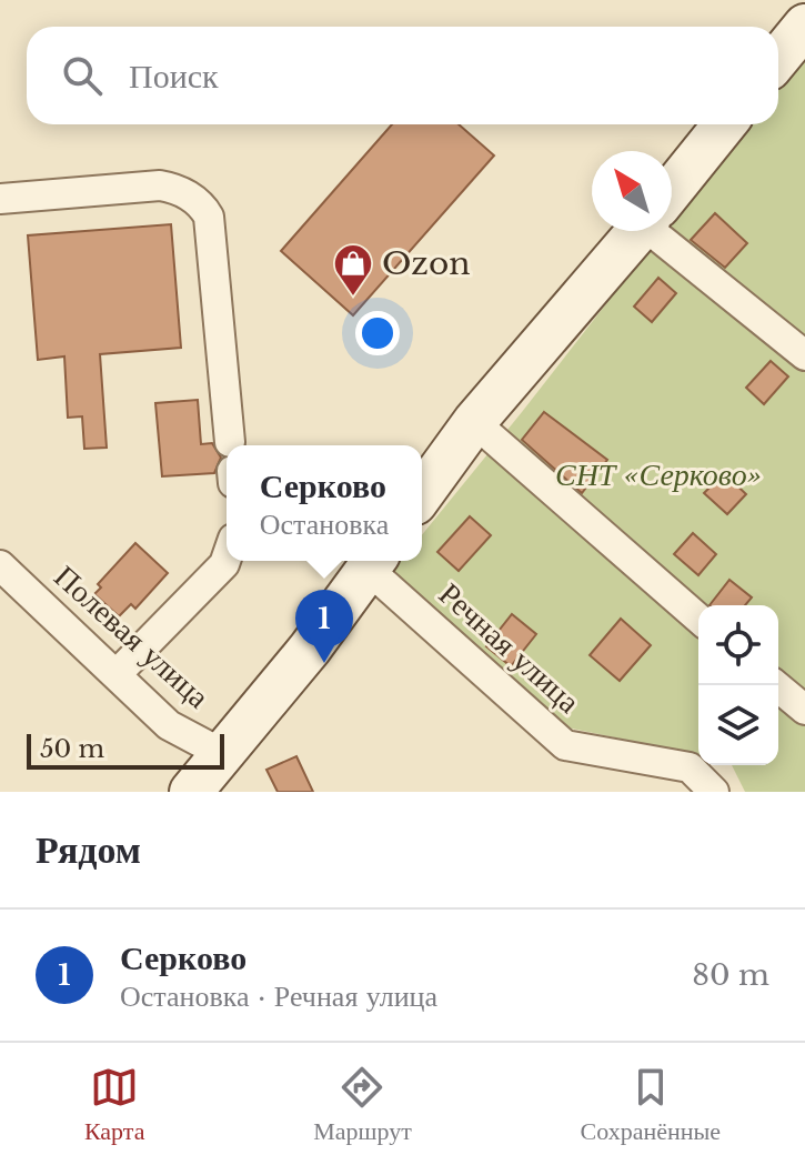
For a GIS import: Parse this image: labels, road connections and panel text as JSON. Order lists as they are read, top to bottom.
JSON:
{
  "streets": {
    "street": ["Полевая улица", "Речная улица"]
  },
  "parks": ["СНТ «Серково»"],
  "places": {
    "shop": ["Ozon"]
  },
  "scale_bar": "50 m",
  "north": "top left",
  "page": {
    "search": "Поиск",
    "popup": ["Серково", "Остановка"],
    "pins": "1",
    "scale": "50 m",
    "heading": "Рядом",
    "list": [
      {
        "mark": "1",
        "name": "Серково",
        "note": "Остановка · Речная улица",
        "value": "80 m"
      }
    ],
    "nav": ["Карта", "Маршрут", "Сохранённые"]
  }
}
